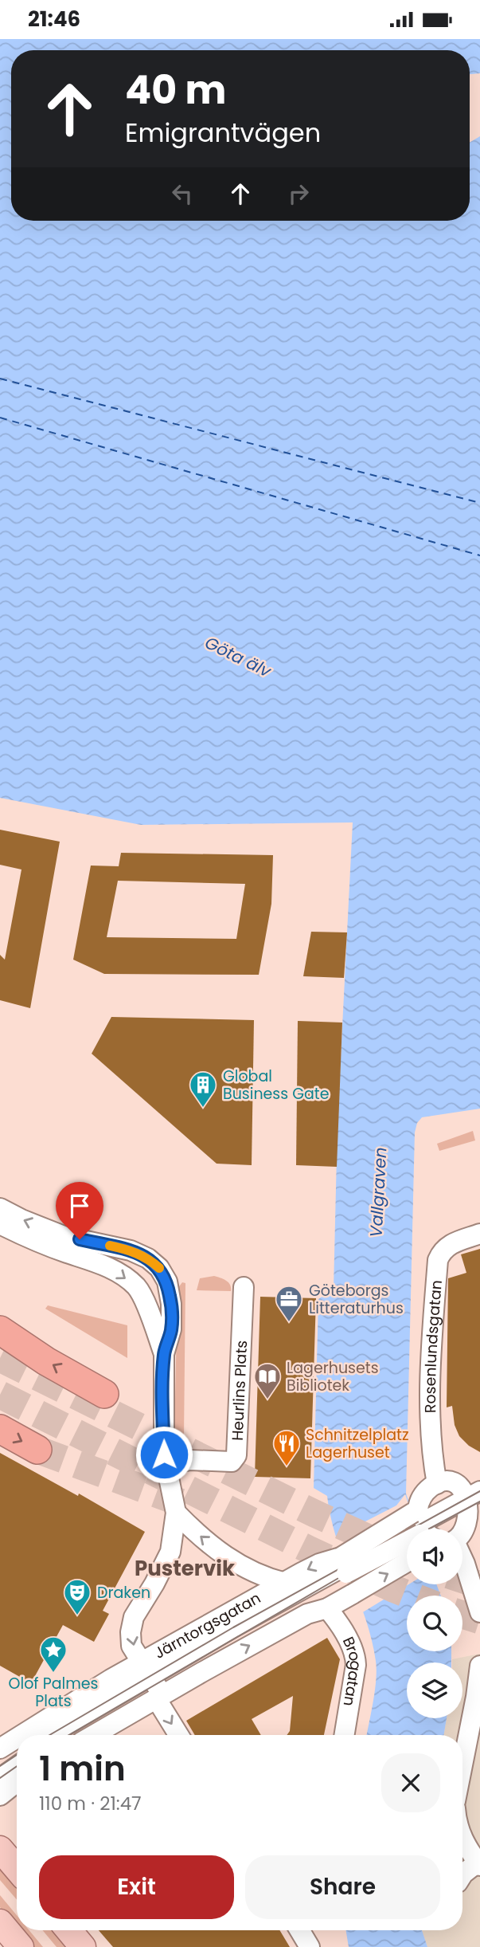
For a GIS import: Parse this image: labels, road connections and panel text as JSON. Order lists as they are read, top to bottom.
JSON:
{
  "streets": {
    "street": [
      "Rosenlundsgatan",
      "Heurlins Plats",
      "Järntorgsgatan",
      "Brogatan"
    ]
  },
  "crossings": [
    ["Järntorgsgatan", "Brogatan"]
  ],
  "districts": ["Pustervik"],
  "water": ["Göta älv", "Vallgraven"],
  "places": {
    "building": ["Global Business Gate"],
    "office": ["Göteborgs Litteraturhus"],
    "library": ["Lagerhusets Bibliotek"],
    "restaurant": ["Schnitzelplatz Lagerhuset"],
    "theatre": ["Draken"],
    "place": ["Olof Palmes Plats"]
  },
  "page": {
    "status": "21:46",
    "turn": ["40 m", "Emigrantvägen"],
    "heading": ["1 min", "110 m · 21:47"],
    "buttons": ["Exit", "Share"]
  }
}
